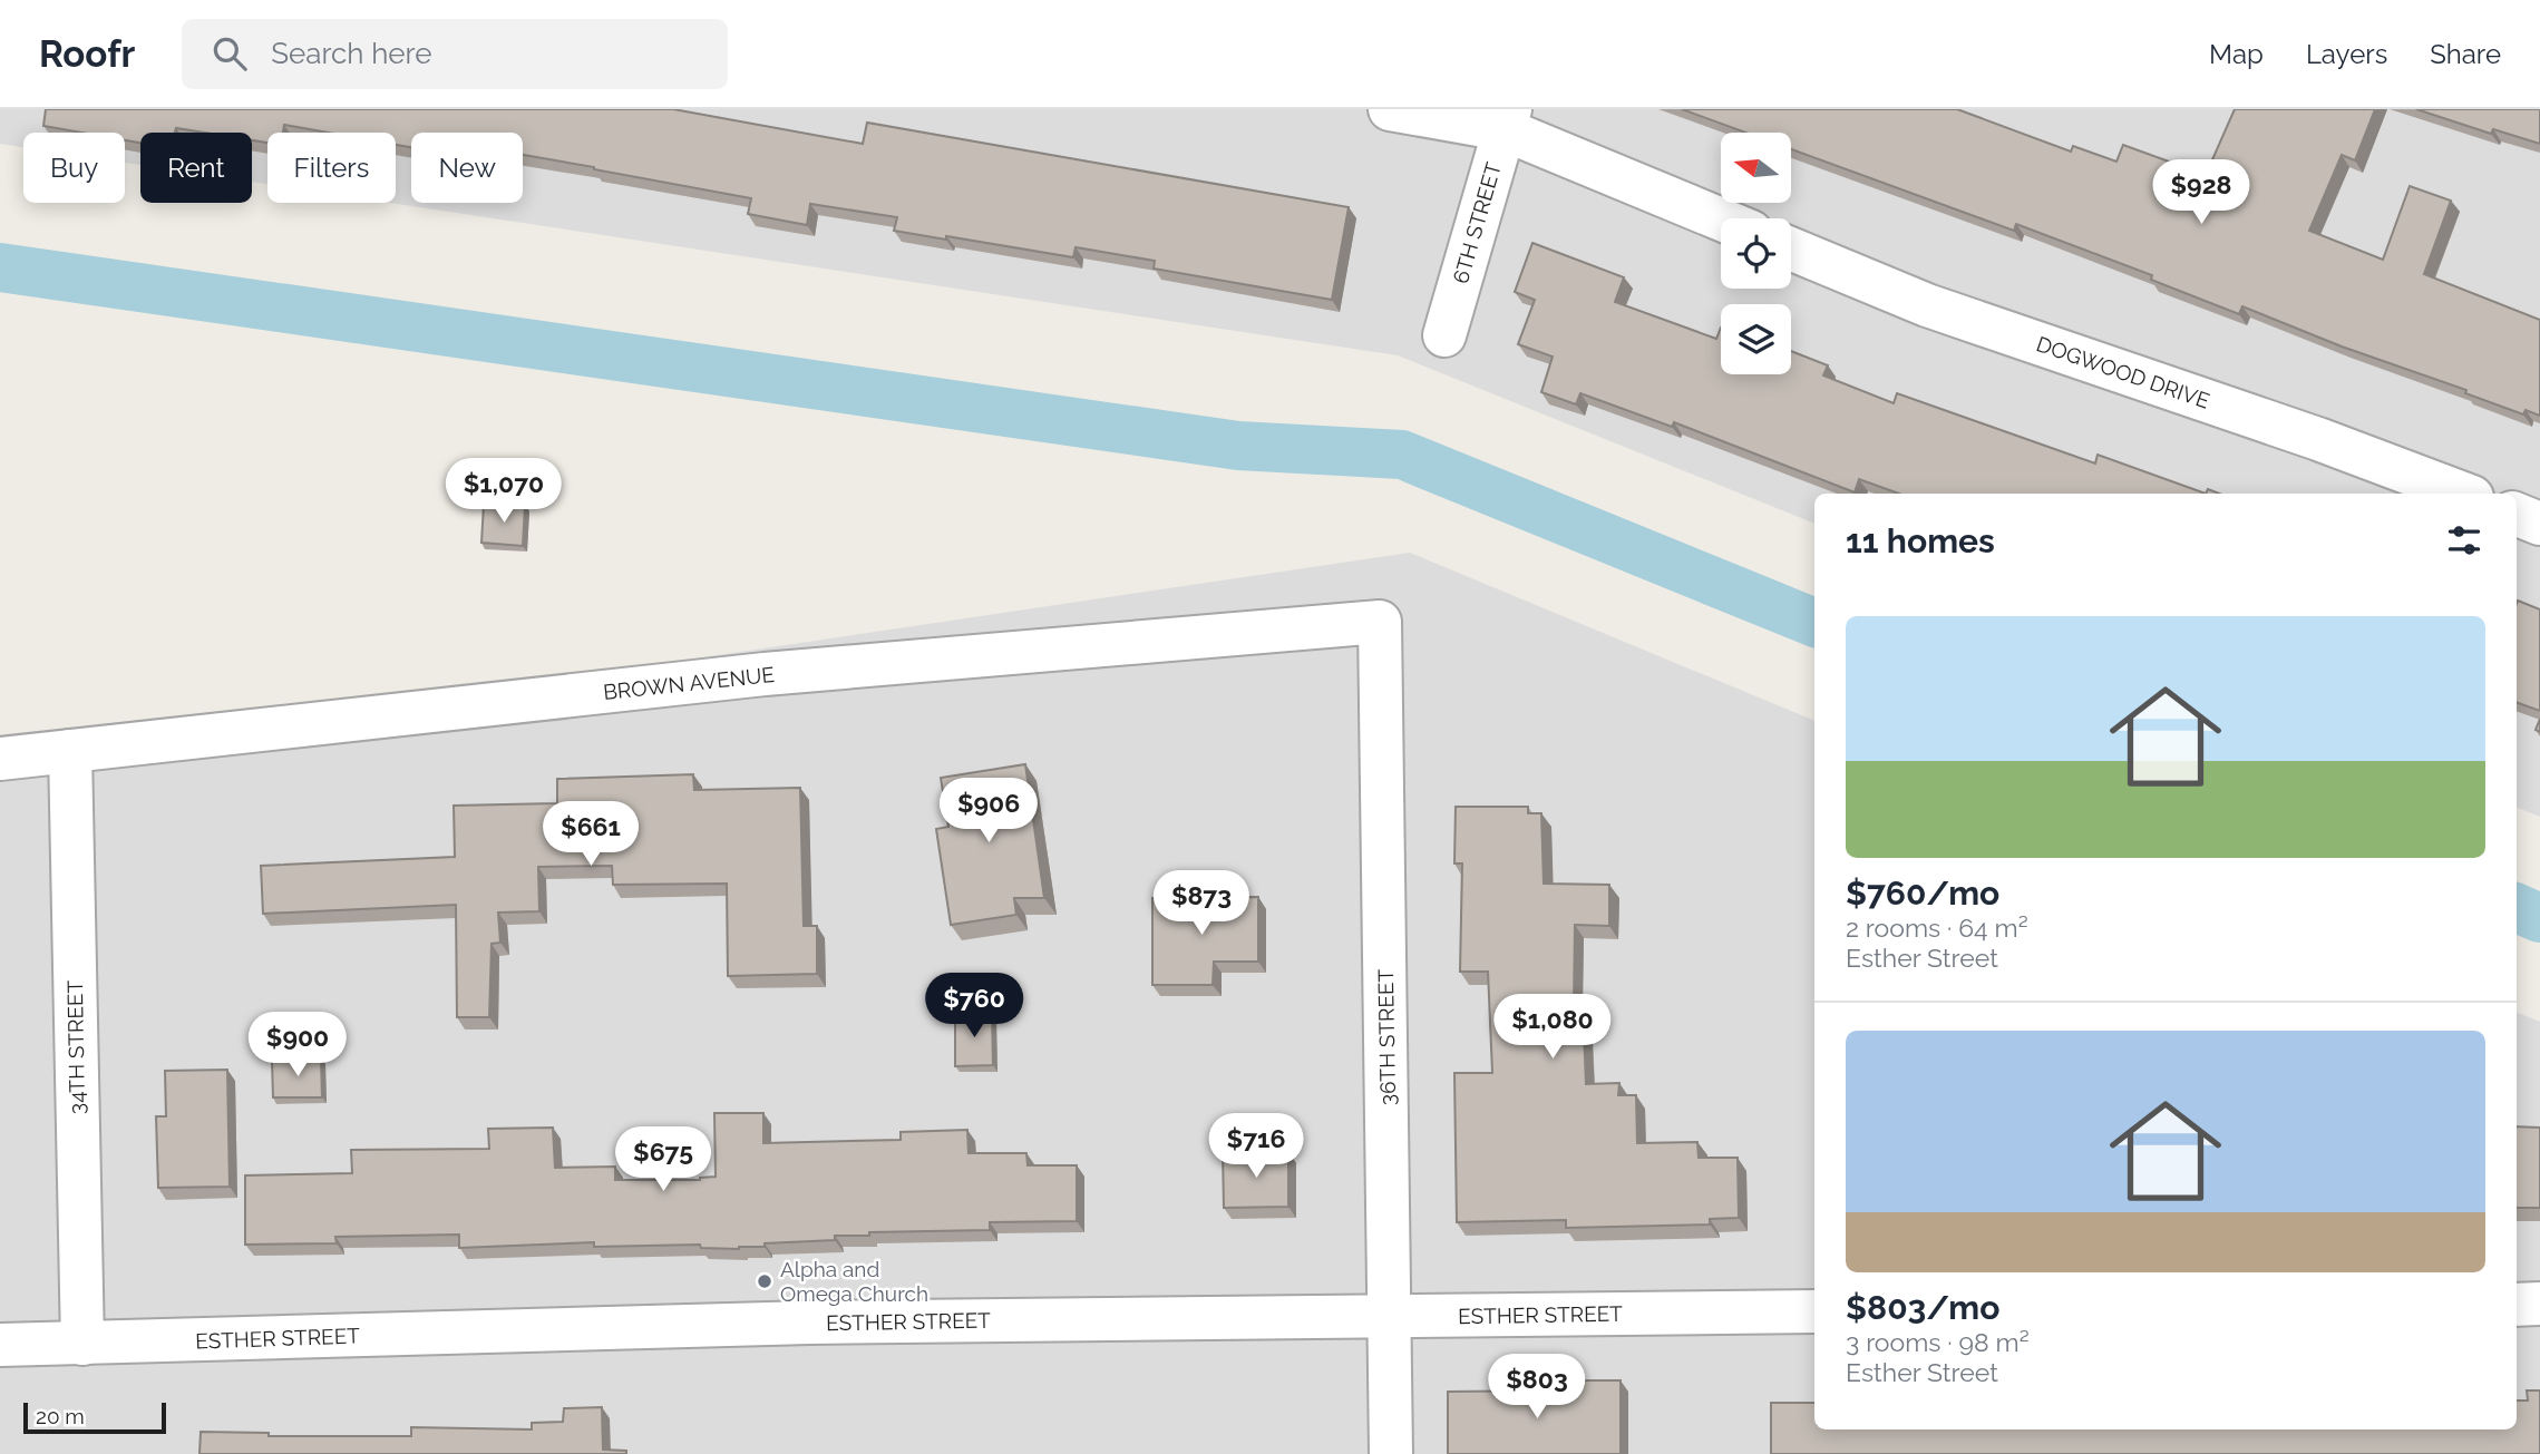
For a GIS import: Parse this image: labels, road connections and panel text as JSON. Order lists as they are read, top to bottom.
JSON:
{
  "streets": {
    "street": [
      "6TH STREET",
      "DOGWOOD DRIVE",
      "BROWN AVENUE",
      "36TH STREET",
      "34TH STREET",
      "ESTHER STREET"
    ]
  },
  "crossings": [
    ["BROWN AVENUE", "36TH STREET"],
    ["BROWN AVENUE", "34TH STREET"],
    ["36TH STREET", "ESTHER STREET"],
    ["34TH STREET", "ESTHER STREET"]
  ],
  "places": ["Alpha and Omega Church"],
  "scale_bar": "20 m",
  "north": "left",
  "page": {
    "header": "Roofr",
    "search": "Search here",
    "nav": ["Map", "Layers", "Share"],
    "chip": [
      "Buy",
      "Rent",
      "Filters",
      "New"
    ],
    "price": [
      "$928",
      "$1,070",
      "$906",
      "$661",
      "$873",
      "$760",
      "$1,080",
      "$900",
      "$716",
      "$675",
      "$803"
    ],
    "heading": "11 homes",
    "list": [
      {
        "name": "$760/mo",
        "note": "2 rooms · 64 m² · Esther Street"
      },
      {
        "name": "$803/mo",
        "note": "3 rooms · 98 m² · Esther Street"
      }
    ],
    "scale": "20 m"
  }
}
